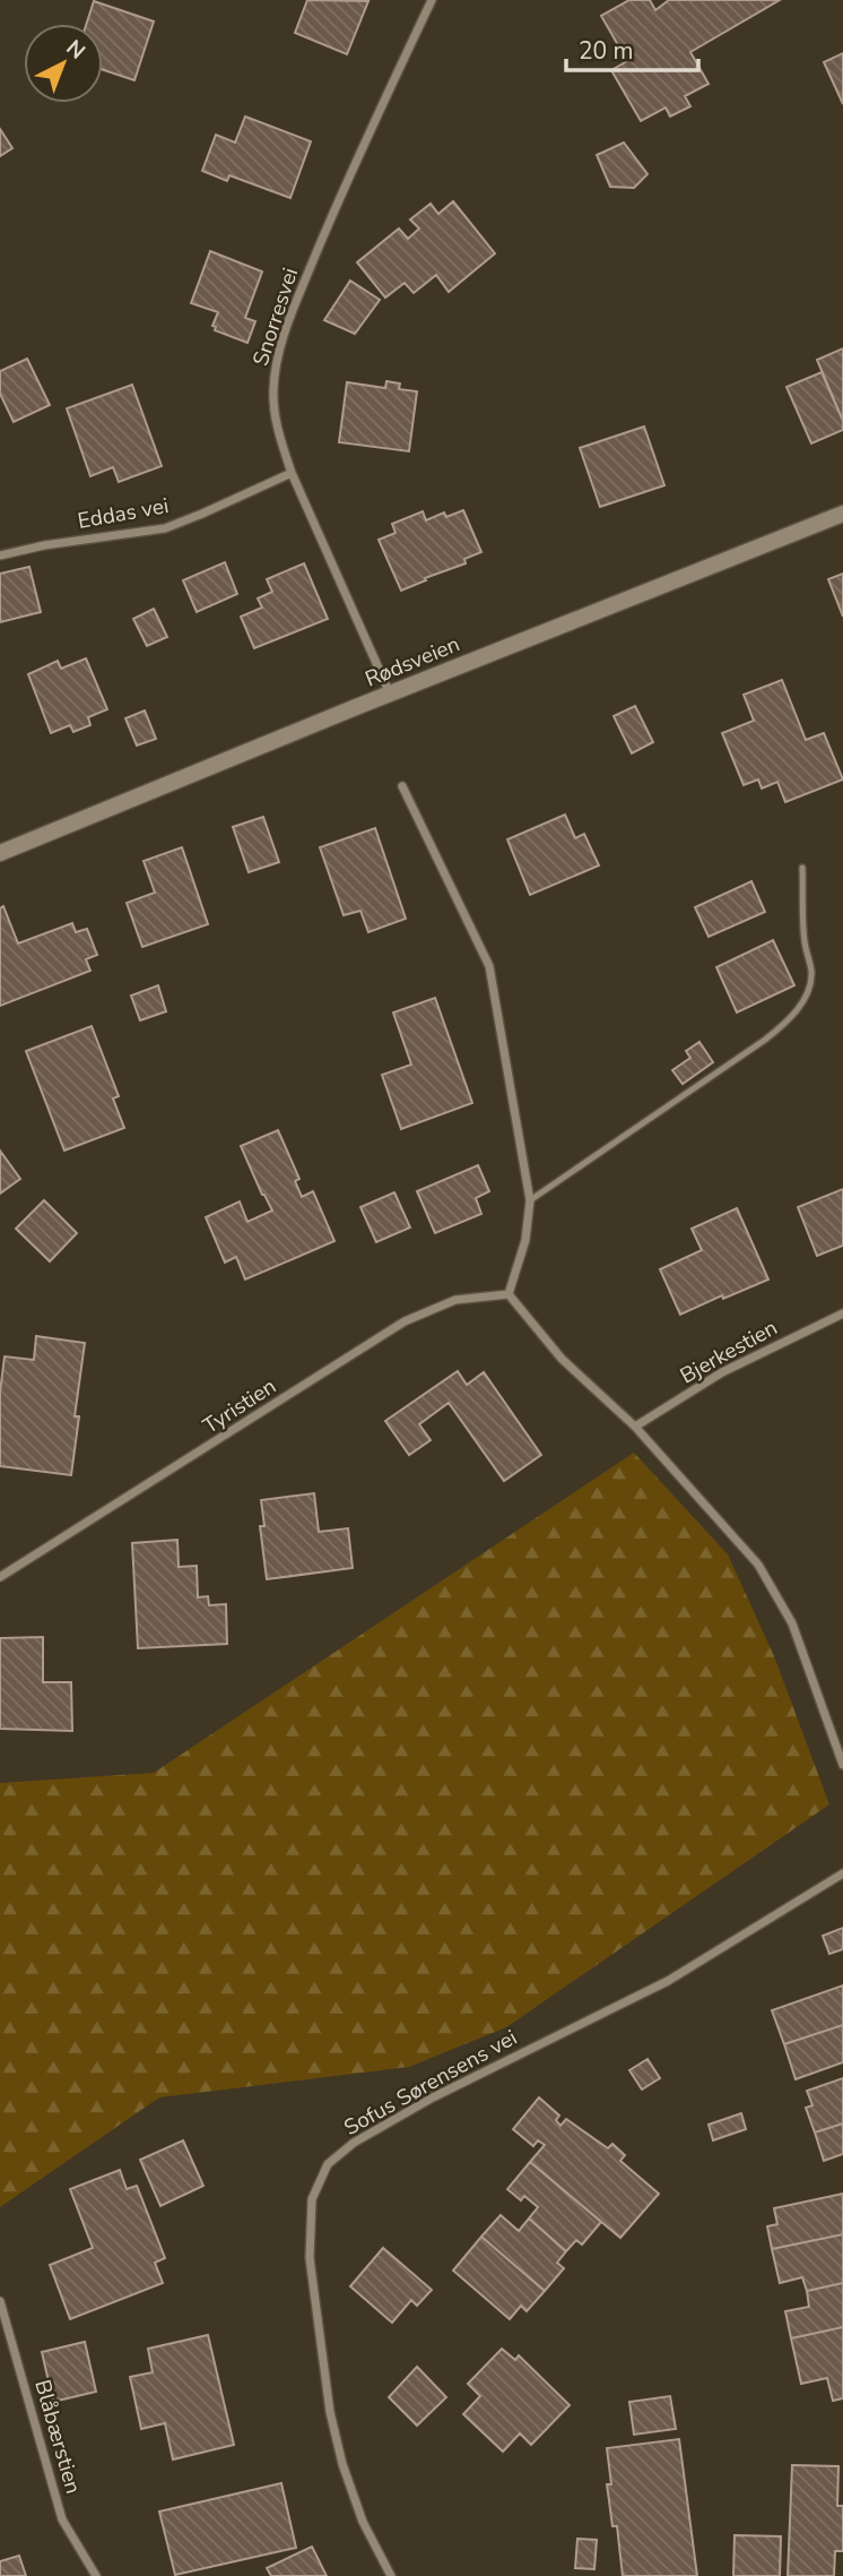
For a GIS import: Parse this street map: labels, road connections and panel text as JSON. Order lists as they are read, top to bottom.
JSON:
{
  "streets": {
    "street": [
      "Snorresvei",
      "Eddas vei",
      "Rødsveien",
      "Bjerkestien",
      "Tyristien",
      "Sofus Sørensens vei",
      "Blåbærstien"
    ]
  },
  "crossings": [
    ["Snorresvei", "Eddas vei"],
    ["Snorresvei", "Rødsveien"]
  ],
  "scale_bar": "20 m",
  "north": "top right"
}
